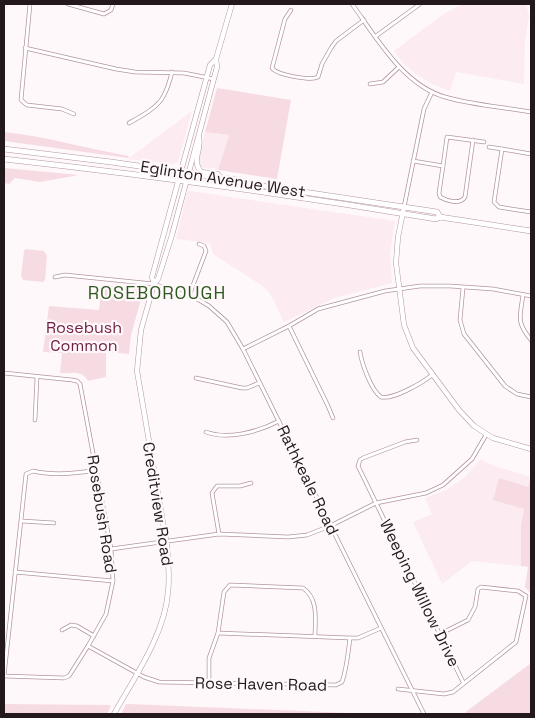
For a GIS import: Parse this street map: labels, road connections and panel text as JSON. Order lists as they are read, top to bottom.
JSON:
{
  "streets": {
    "main road": ["Eglinton Avenue West", "Creditview Road"],
    "street": [
      "Rathkeale Road",
      "Rosebush Road",
      "Weeping Willow Drive",
      "Rose Haven Road"
    ]
  },
  "crossings": [
    ["Eglinton Avenue West", "Creditview Road"],
    ["Rathkeale Road", "Creditview Road"],
    ["Creditview Road", "Rose Haven Road"],
    ["Rosebush Road", "Rose Haven Road"]
  ],
  "districts": ["ROSEBOROUGH"],
  "parks": ["Rosebush Common"]
}
